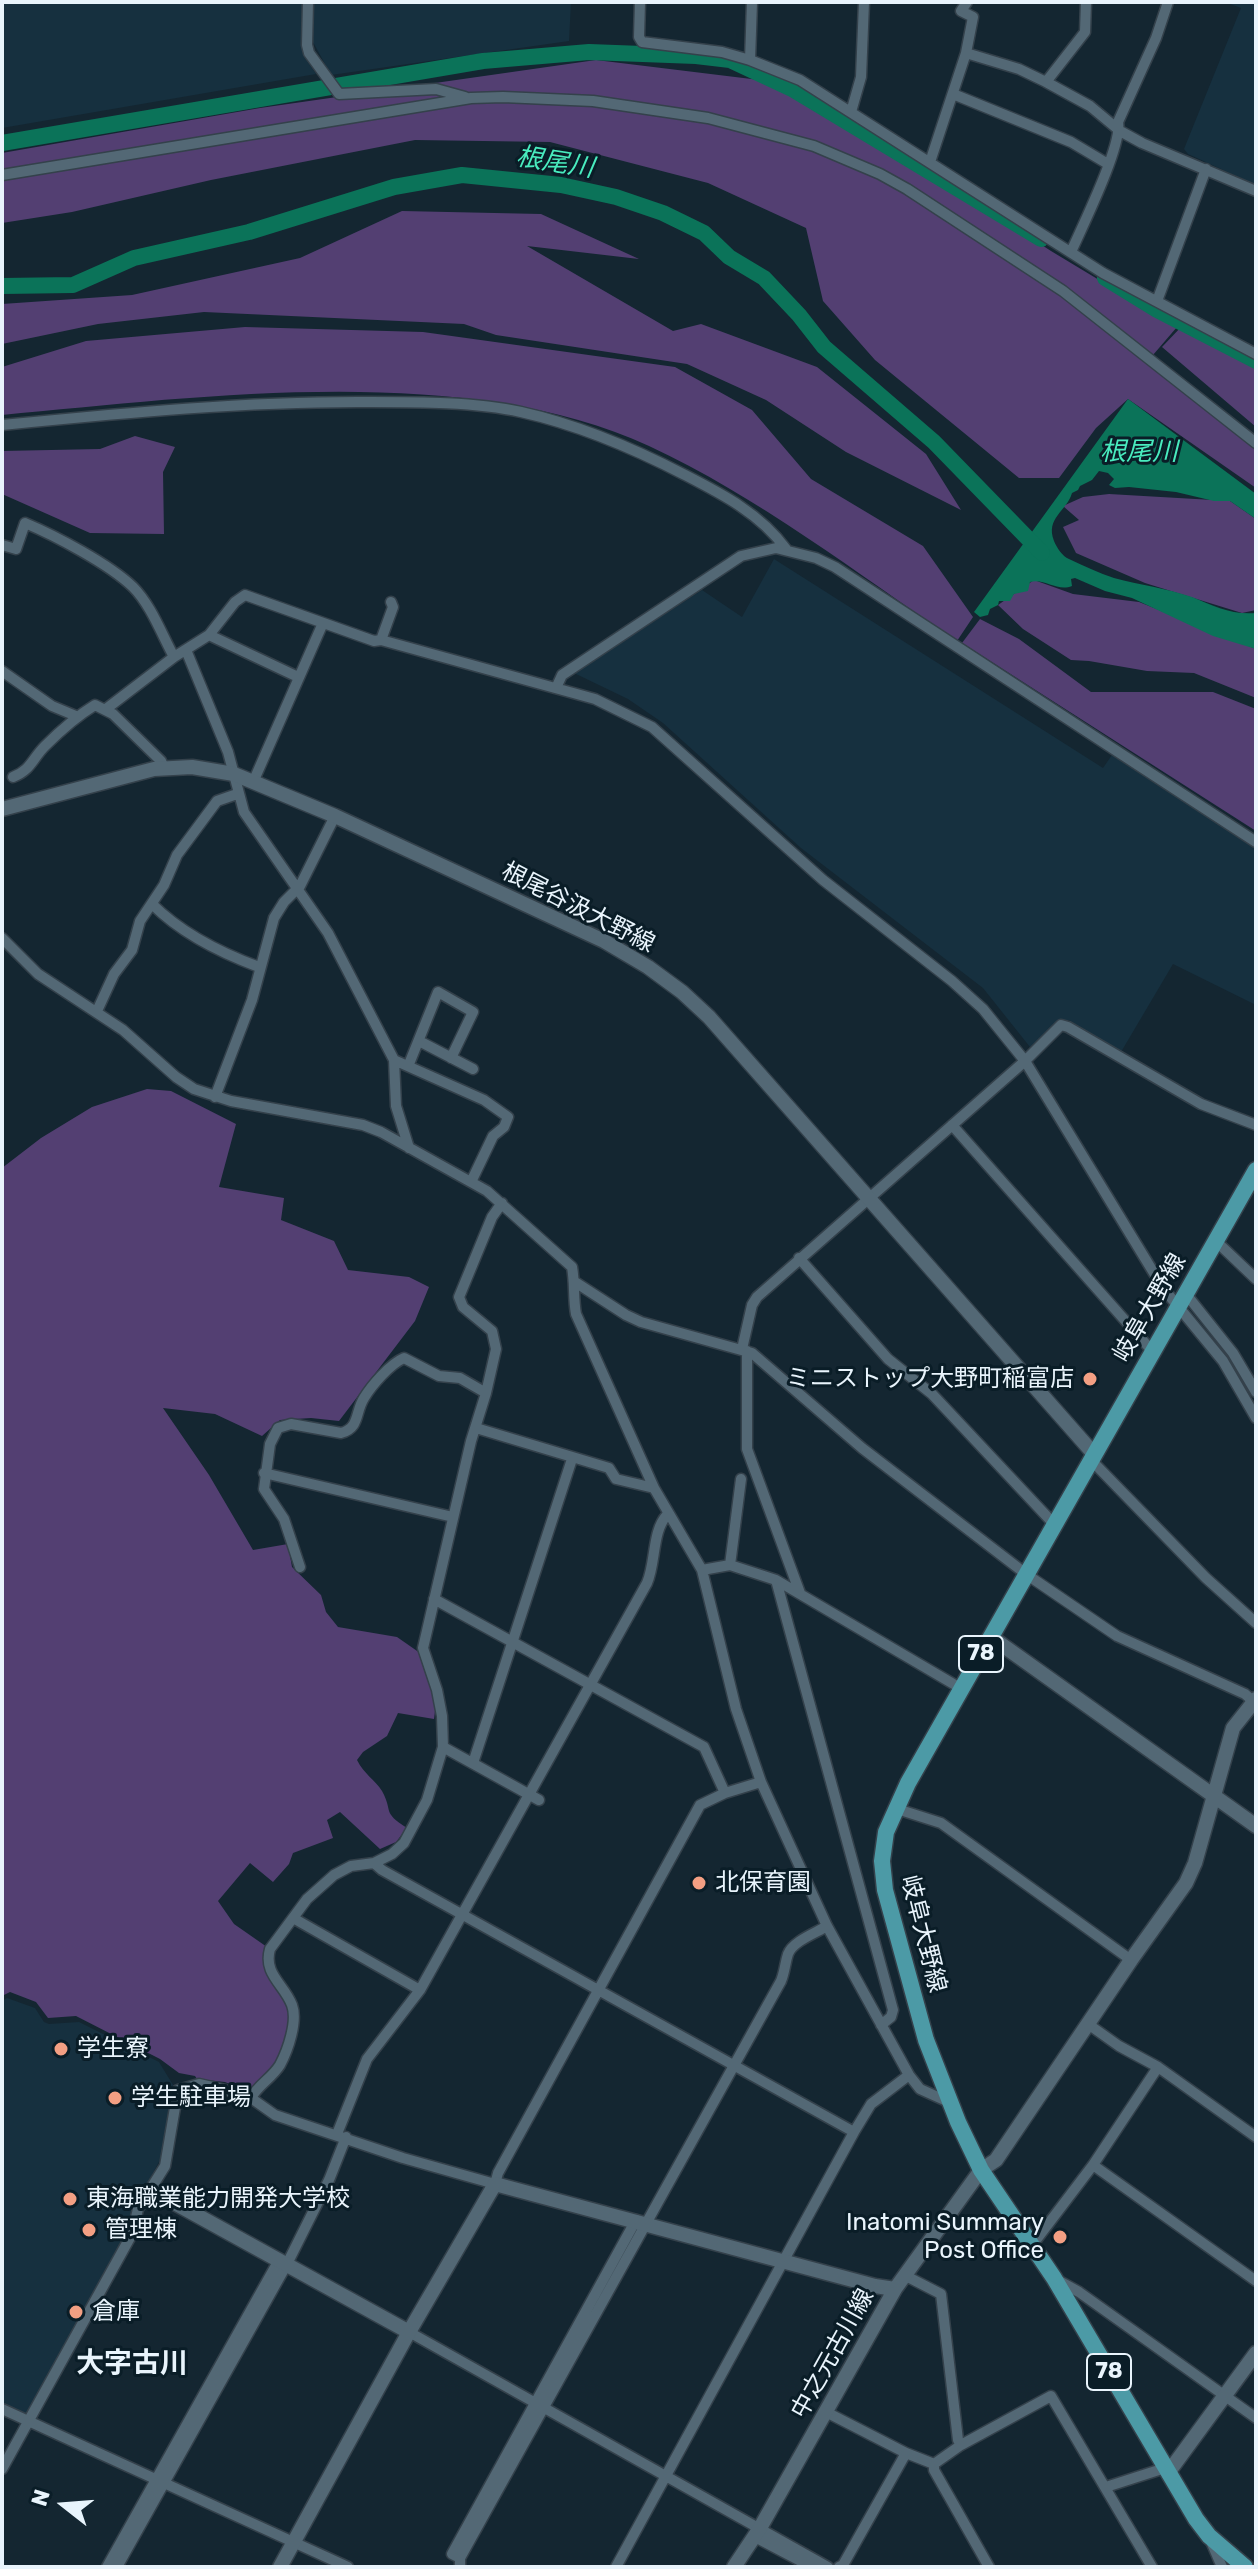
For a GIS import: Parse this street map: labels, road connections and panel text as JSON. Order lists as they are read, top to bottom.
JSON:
{
  "streets": {
    "main road": ["岐阜大野線", "78"],
    "street": ["根尾谷汲大野線", "中之元古川線"]
  },
  "crossings": [
    ["根尾谷汲大野線", "岐阜大野線"],
    ["岐阜大野線", "中之元古川線"]
  ],
  "districts": ["大字古川"],
  "water": ["根尾川"],
  "places": [
    "ミニストップ大野町稲富店",
    "北保育園",
    "学生寮",
    "学生駐車場",
    "東海職業能力開発大学校",
    "管理棟",
    "Inatomi Summary Post Office",
    "倉庫"
  ],
  "north": "left"
}
